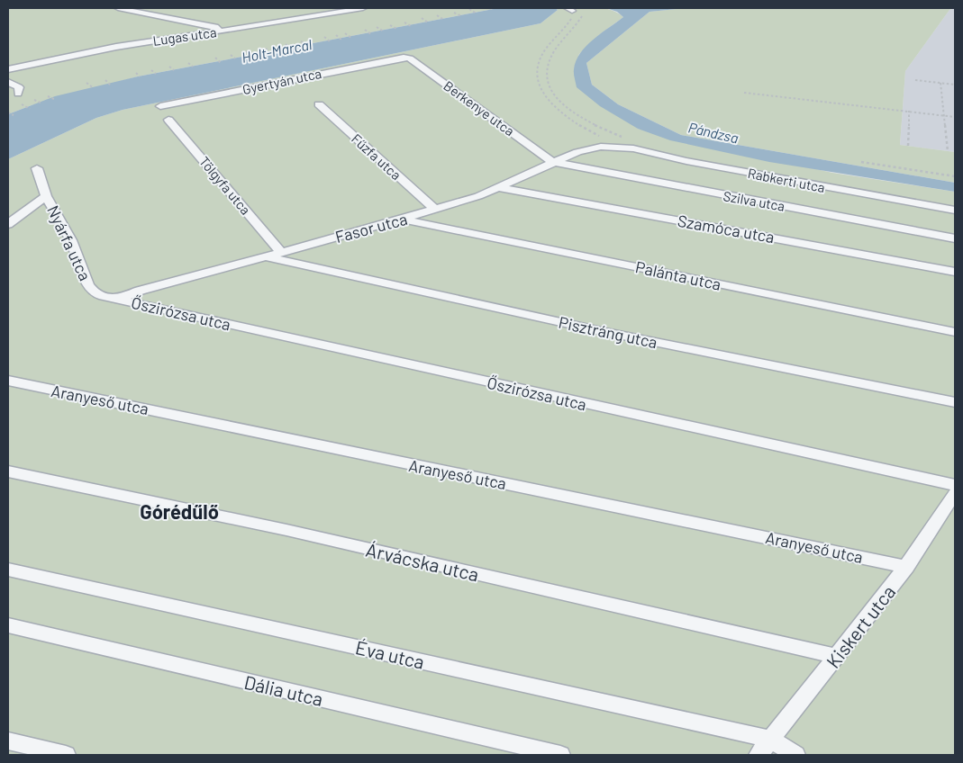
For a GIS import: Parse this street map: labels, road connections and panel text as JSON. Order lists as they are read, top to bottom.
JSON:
{
  "streets": {
    "street": [
      "Lugas utca",
      "Gyertyán utca",
      "Berkenye utca",
      "Fűzfa utca",
      "Rabkerti utca",
      "Tölgyfa utca",
      "Szilva utca",
      "Fasor utca",
      "Szamóca utca",
      "Nyárfa utca",
      "Palánta utca",
      "Őszirózsa utca",
      "Pisztráng utca",
      "Aranyeső utca",
      "Árvácska utca",
      "Kiskert utca",
      "Éva utca",
      "Dália utca"
    ]
  },
  "crossings": [
    ["Gyertyán utca", "Berkenye utca"],
    ["Berkenye utca", "Szilva utca"],
    ["Berkenye utca", "Fasor utca"],
    ["Fűzfa utca", "Fasor utca"],
    ["Rabkerti utca", "Fasor utca"],
    ["Tölgyfa utca", "Fasor utca"],
    ["Szilva utca", "Fasor utca"],
    ["Fasor utca", "Szamóca utca"],
    ["Fasor utca", "Nyárfa utca"],
    ["Fasor utca", "Palánta utca"],
    ["Fasor utca", "Őszirózsa utca"],
    ["Fasor utca", "Pisztráng utca"],
    ["Nyárfa utca", "Őszirózsa utca"],
    ["Aranyeső utca", "Kiskert utca"],
    ["Árvácska utca", "Kiskert utca"],
    ["Kiskert utca", "Éva utca"]
  ],
  "districts": ["Górédűlő"],
  "water": ["Holt-Marcal", "Pándzsa"]
}
